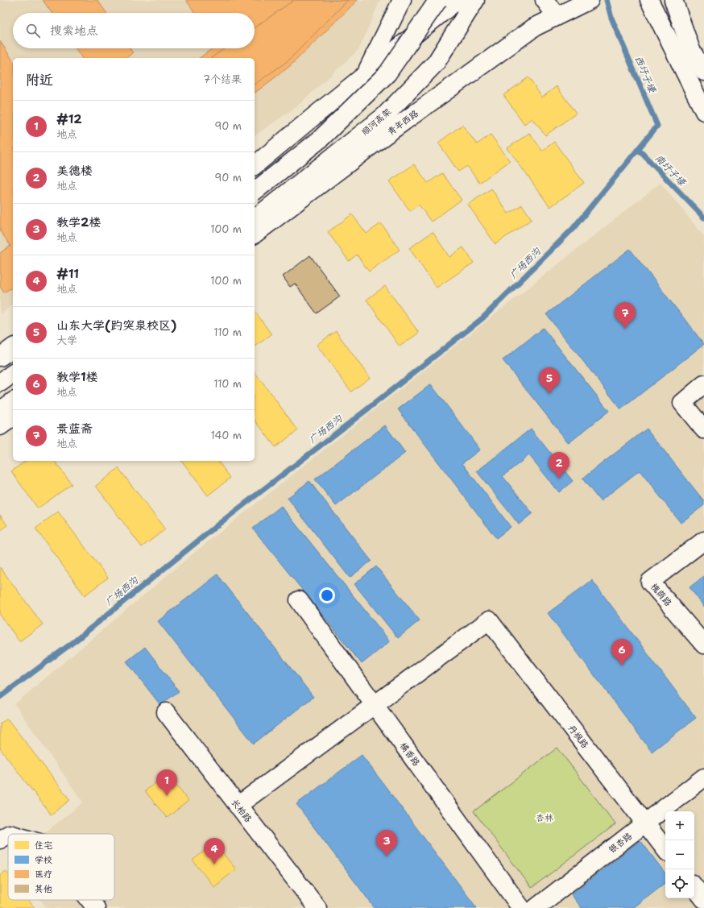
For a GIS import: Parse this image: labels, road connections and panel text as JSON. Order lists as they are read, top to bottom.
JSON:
{
  "streets": {
    "main road": [
      "顺河高架",
      "青年西路",
      "槐荫路",
      "丹枫路",
      "橘香路",
      "长柏路",
      "银杏路"
    ]
  },
  "crossings": [
    ["丹枫路", "橘香路"],
    ["丹枫路", "银杏路"]
  ],
  "water": ["西圩子壕", "南圩子壕", "广场西沟"],
  "parks": ["杏林"],
  "legend": [
    "住宅",
    "学校",
    "医疗",
    "其他"
  ],
  "page": {
    "search": "搜索地点",
    "heading": ["附近", "7个结果"],
    "list": [
      {
        "mark": "1",
        "name": "#12",
        "note": "地点",
        "value": "90 m"
      },
      {
        "mark": "2",
        "name": "美德楼",
        "note": "地点",
        "value": "90 m"
      },
      {
        "mark": "3",
        "name": "教学2楼",
        "note": "地点",
        "value": "100 m"
      },
      {
        "mark": "4",
        "name": "#11",
        "note": "地点",
        "value": "100 m"
      },
      {
        "mark": "5",
        "name": "山东大学(趵突泉校区)",
        "note": "大学",
        "value": "110 m"
      },
      {
        "mark": "6",
        "name": "教学1楼",
        "note": "地点",
        "value": "110 m"
      },
      {
        "mark": "7",
        "name": "景蓝斋",
        "note": "地点",
        "value": "140 m"
      }
    ],
    "pins": [
      "7",
      "5",
      "2",
      "6",
      "1",
      "3",
      "4"
    ],
    "map_buttons": ["+", "−"]
  }
}
